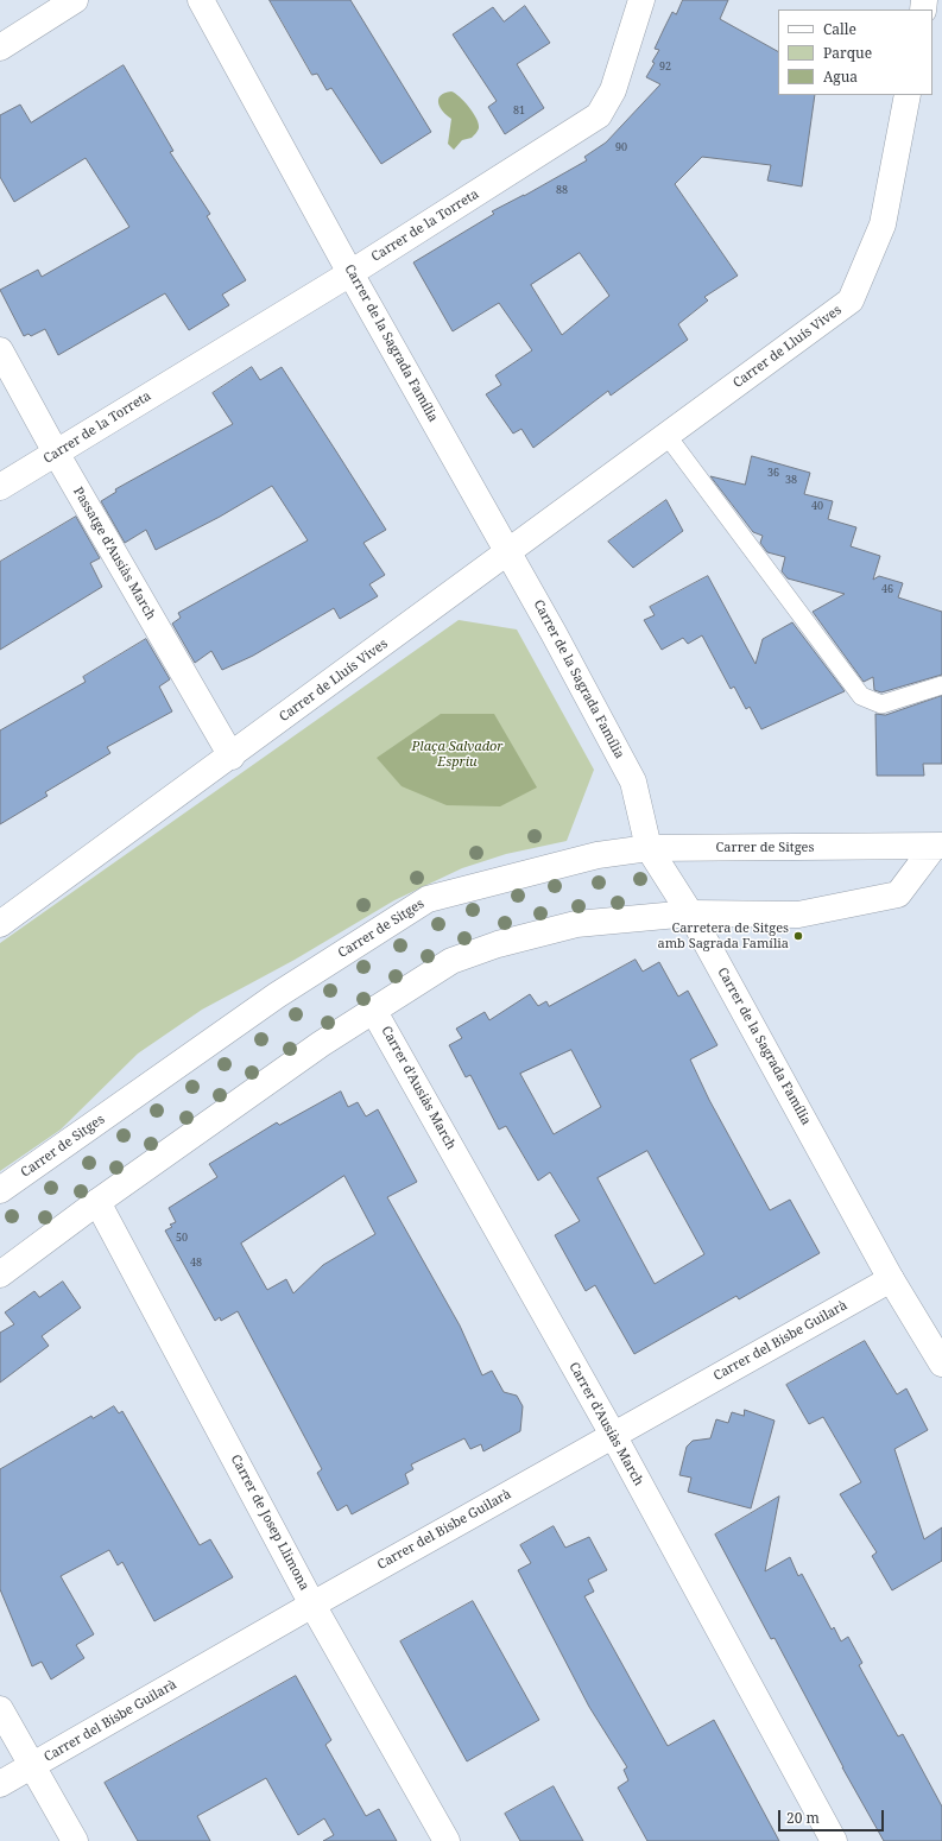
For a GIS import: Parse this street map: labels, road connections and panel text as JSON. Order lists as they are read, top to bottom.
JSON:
{
  "streets": {
    "street": [
      "Carrer de la Torreta",
      "Carrer de la Sagrada Família",
      "Carrer de Lluís Vives",
      "Passatge d'Ausiàs March",
      "Carrer de Sitges",
      "Carrer d'Ausiàs March",
      "Carrer del Bisbe Guilarà",
      "Carrer de Josep Llimona"
    ]
  },
  "crossings": [
    ["Carrer de la Torreta", "Carrer de la Sagrada Família"],
    ["Carrer de la Torreta", "Passatge d'Ausiàs March"],
    ["Carrer de la Sagrada Família", "Carrer de Lluís Vives"],
    ["Carrer de la Sagrada Família", "Carrer de Sitges"],
    ["Carrer de la Sagrada Família", "Carrer del Bisbe Guilarà"],
    ["Carrer de Lluís Vives", "Passatge d'Ausiàs March"],
    ["Carrer d'Ausiàs March", "Carrer del Bisbe Guilarà"],
    ["Carrer del Bisbe Guilarà", "Carrer de Josep Llimona"]
  ],
  "parks": ["Plaça Salvador Espriu"],
  "places": ["Carretera de Sitges amb Sagrada Família"],
  "house_numbers": [
    "92",
    "81",
    "90",
    "88",
    "36",
    "38",
    "40",
    "46",
    "50",
    "48"
  ],
  "legend": ["Calle", "Parque", "Agua"],
  "scale_bar": "20 m"
}
